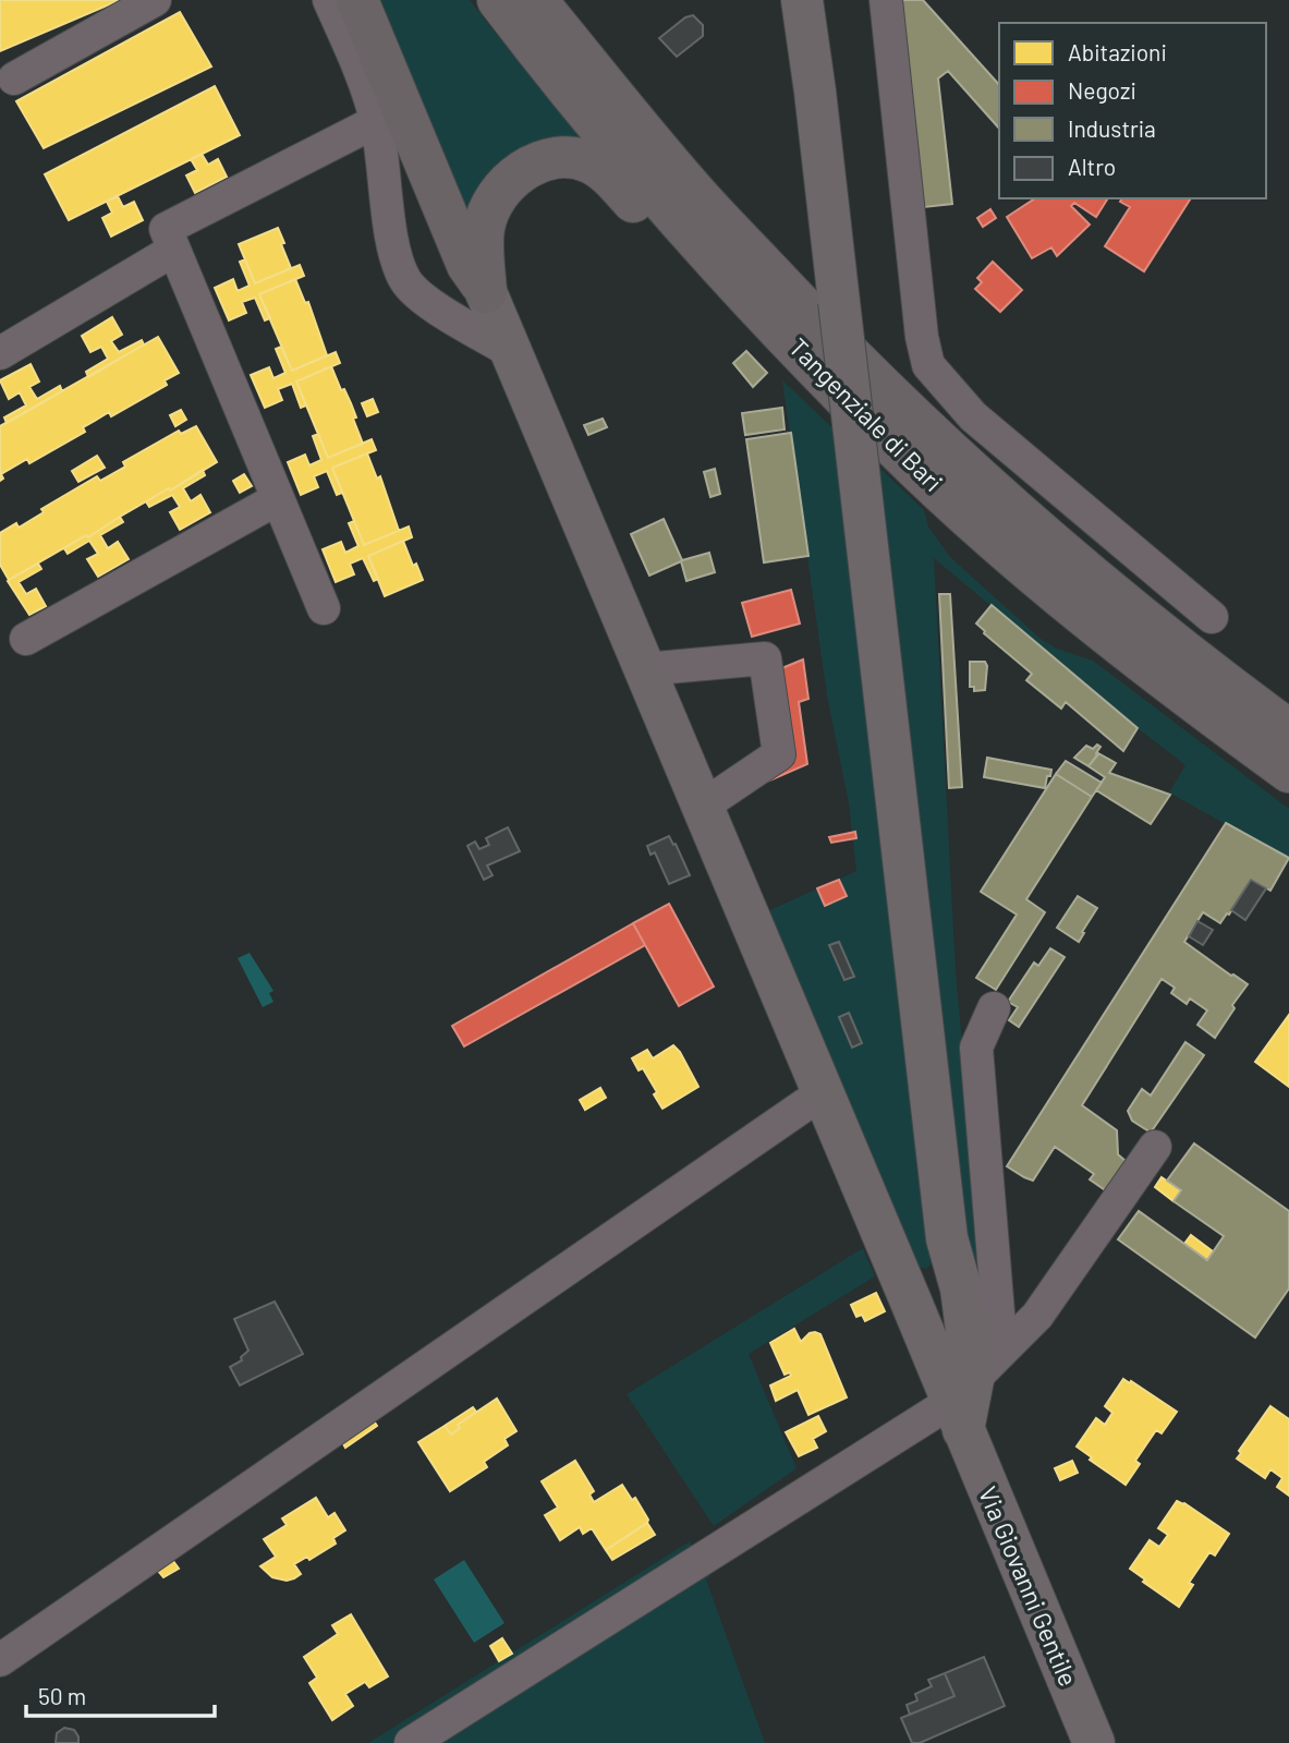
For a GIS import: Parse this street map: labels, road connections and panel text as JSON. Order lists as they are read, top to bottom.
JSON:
{
  "streets": {
    "highway": ["Tangenziale di Bari"],
    "main road": ["Via Giovanni Gentile"]
  },
  "legend": [
    "Abitazioni",
    "Negozi",
    "Industria",
    "Altro"
  ],
  "scale_bar": "50 m"
}
